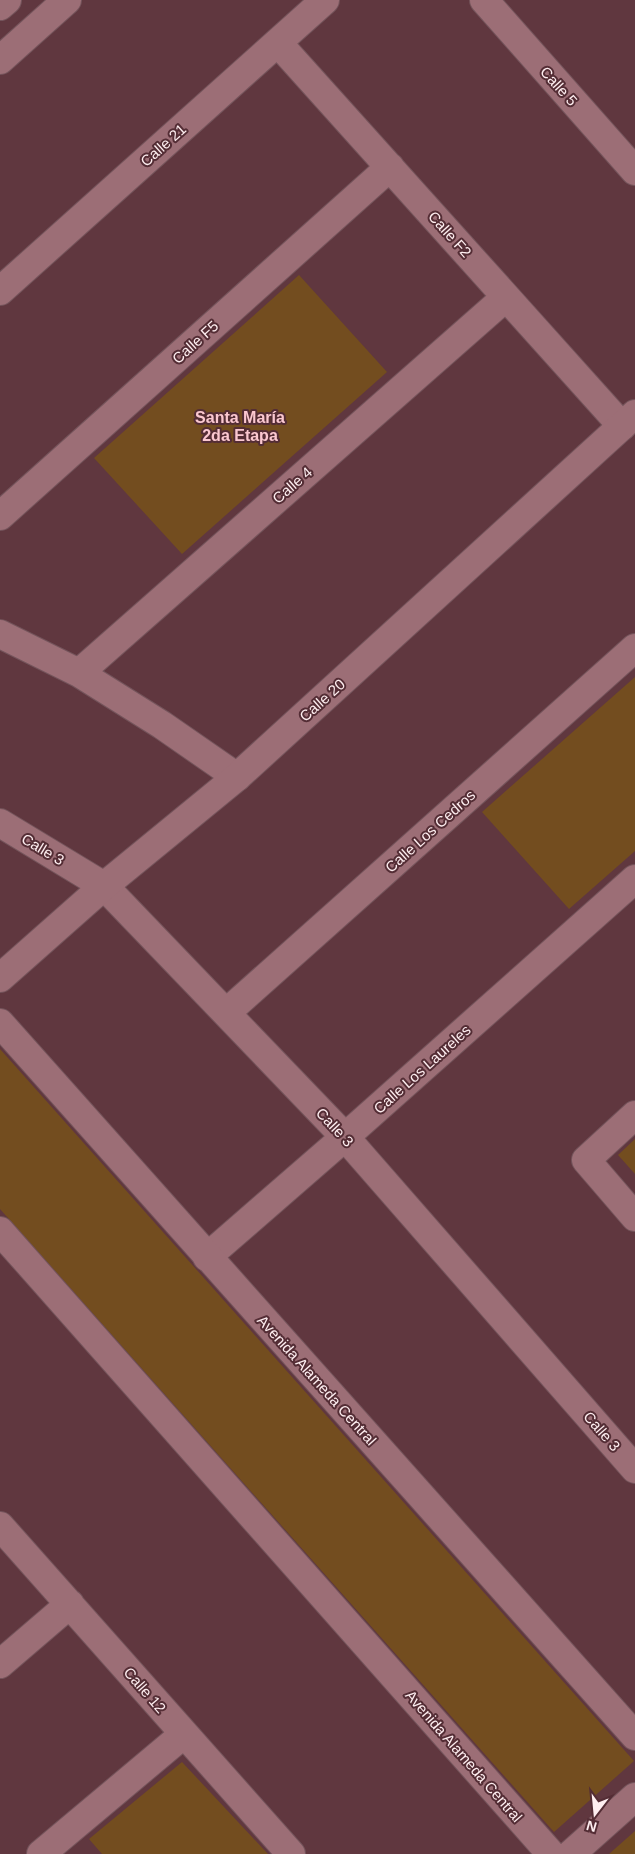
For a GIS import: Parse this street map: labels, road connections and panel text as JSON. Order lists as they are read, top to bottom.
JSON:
{
  "streets": {
    "street": [
      "Calle 5",
      "Calle 21",
      "Calle F2",
      "Calle F5",
      "Calle 4",
      "Calle 20",
      "Calle Los Cedros",
      "Calle 3",
      "Calle Los Laureles",
      "Avenida Alameda Central",
      "Calle 12"
    ]
  },
  "crossings": [
    ["Calle 21", "Calle F2"],
    ["Calle F2", "Calle F5"],
    ["Calle F2", "Calle 4"],
    ["Calle F2", "Calle 20"],
    ["Calle 20", "Calle 3"],
    ["Calle Los Cedros", "Calle 3"],
    ["Calle 3", "Calle Los Laureles"],
    ["Calle Los Laureles", "Avenida Alameda Central"]
  ],
  "districts": ["Santa María 2da Etapa"],
  "north": "bottom"
}
